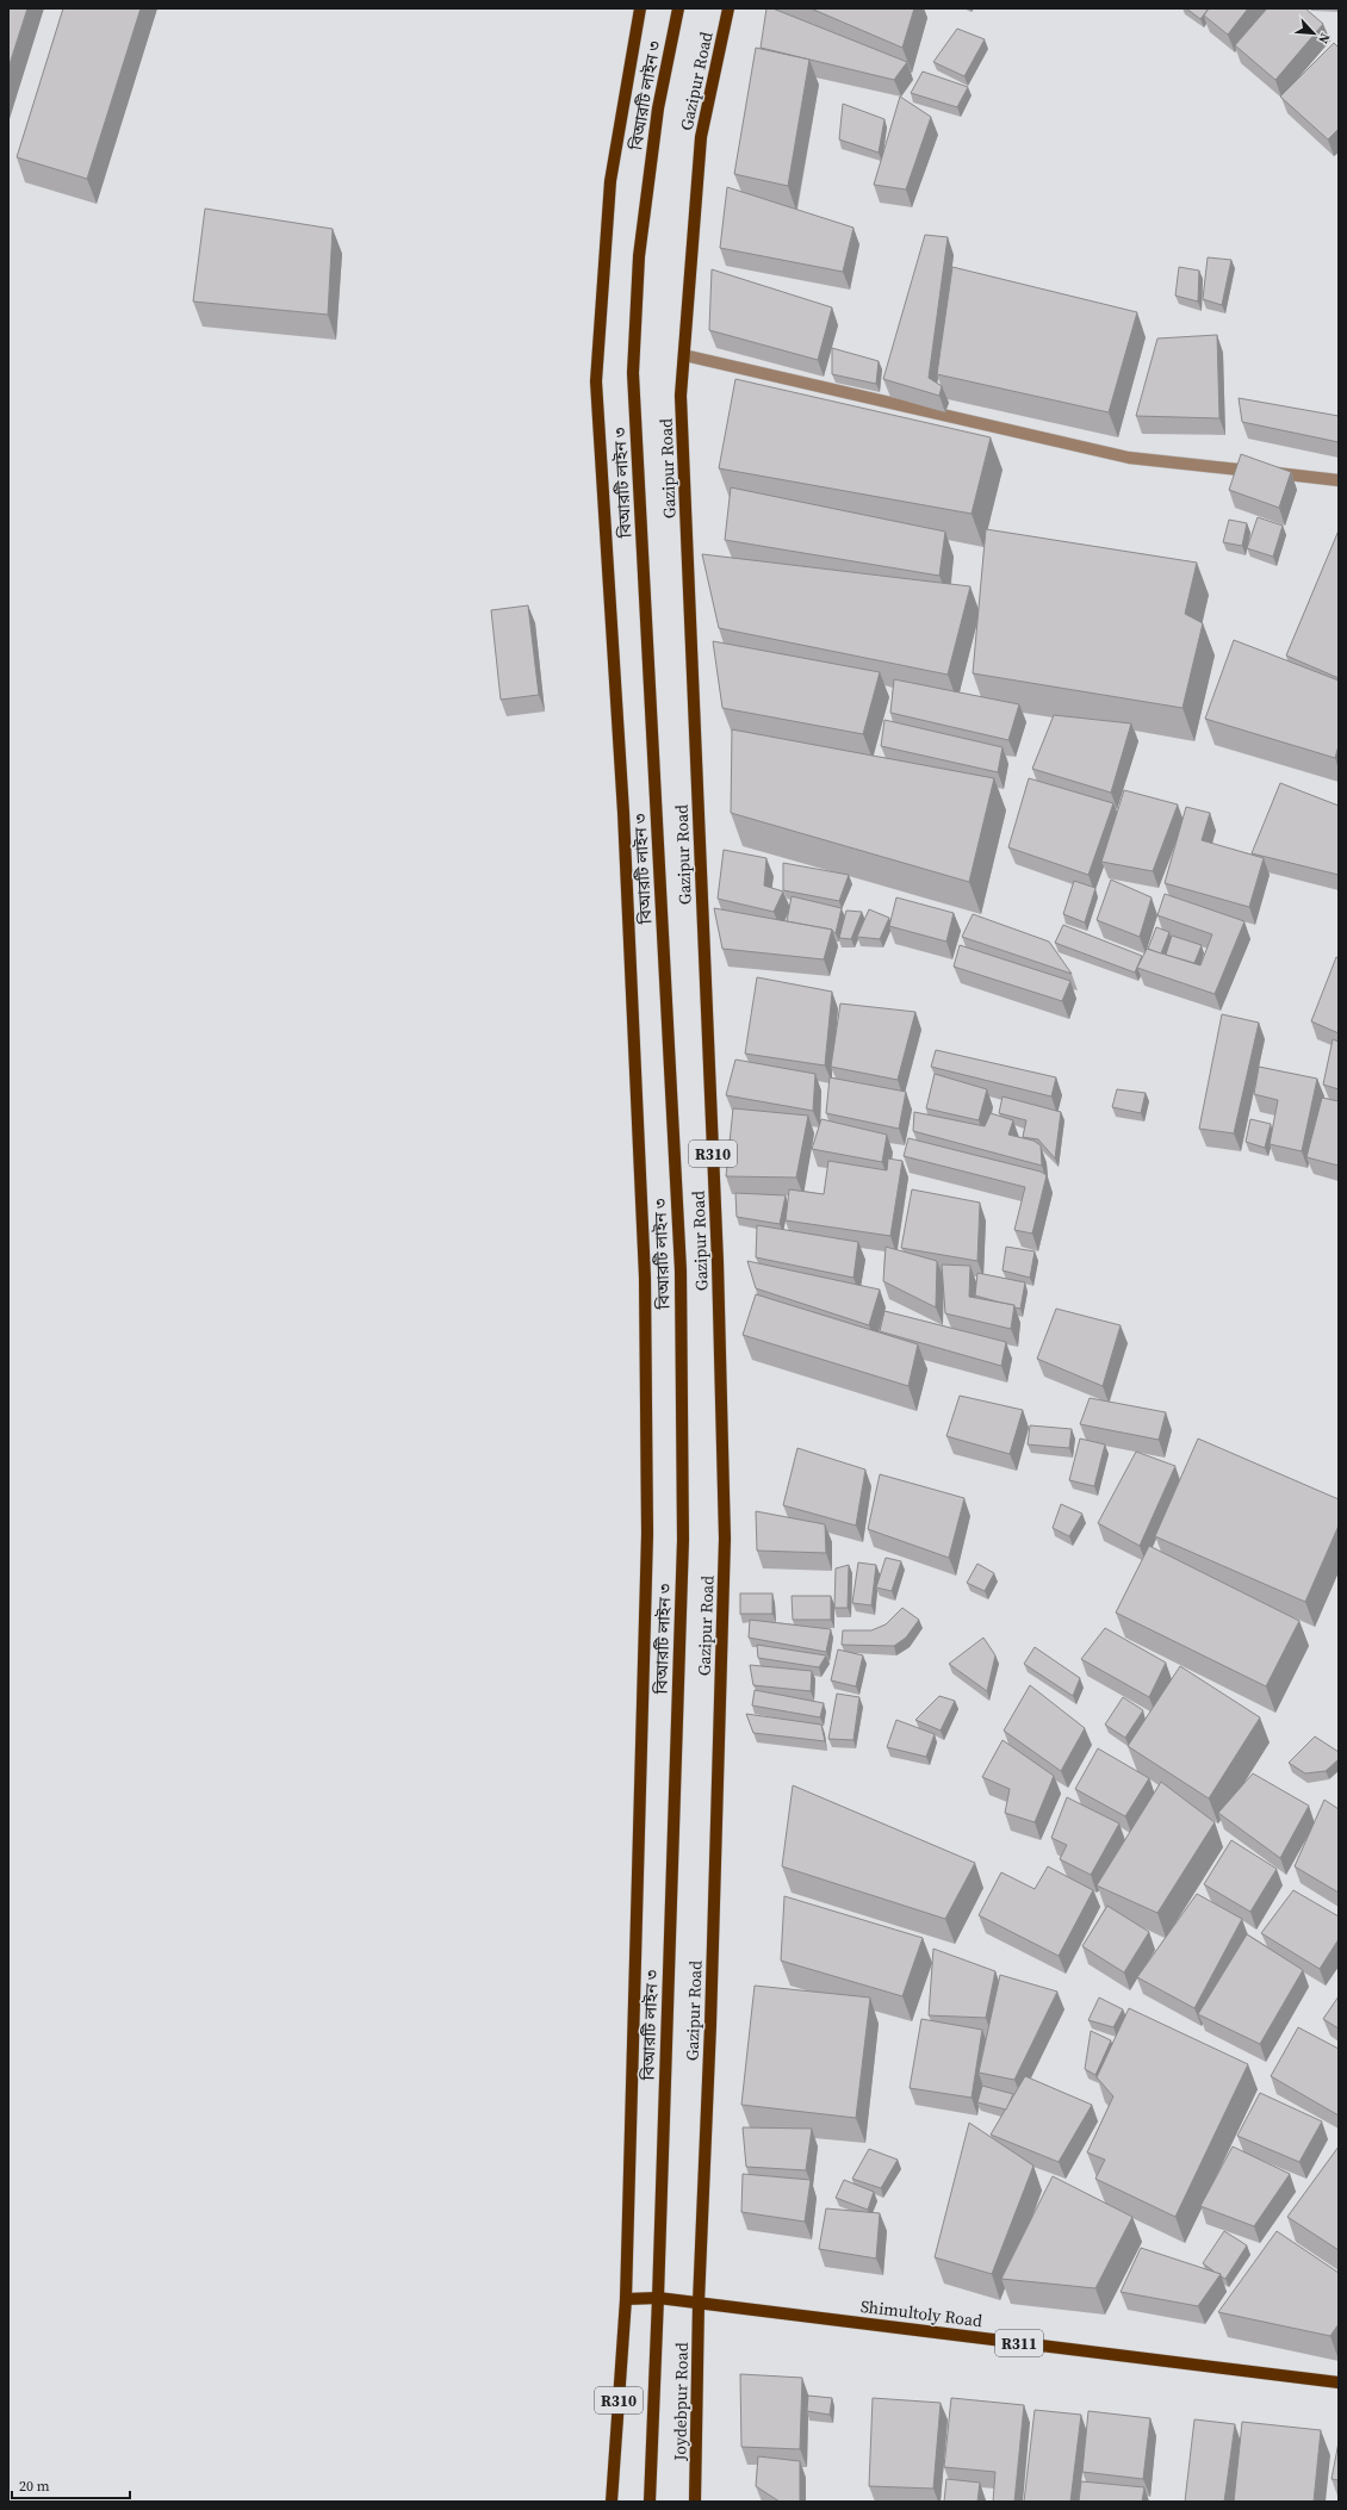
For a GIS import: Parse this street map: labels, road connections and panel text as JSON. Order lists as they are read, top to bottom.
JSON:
{
  "streets": {
    "main road": [
      "Gazipur Road",
      "বিআরটি লাইন ৩",
      "R310",
      "Shimultoly Road",
      "R311",
      "Joydebpur Road"
    ]
  },
  "crossings": [
    ["Gazipur Road", "Shimultoly Road"],
    ["Gazipur Road", "Joydebpur Road"],
    ["বিআরটি লাইন ৩", "Shimultoly Road"],
    ["R310", "Shimultoly Road"],
    ["Shimultoly Road", "Joydebpur Road"]
  ],
  "scale_bar": "20 m",
  "north": "bottom right"
}
